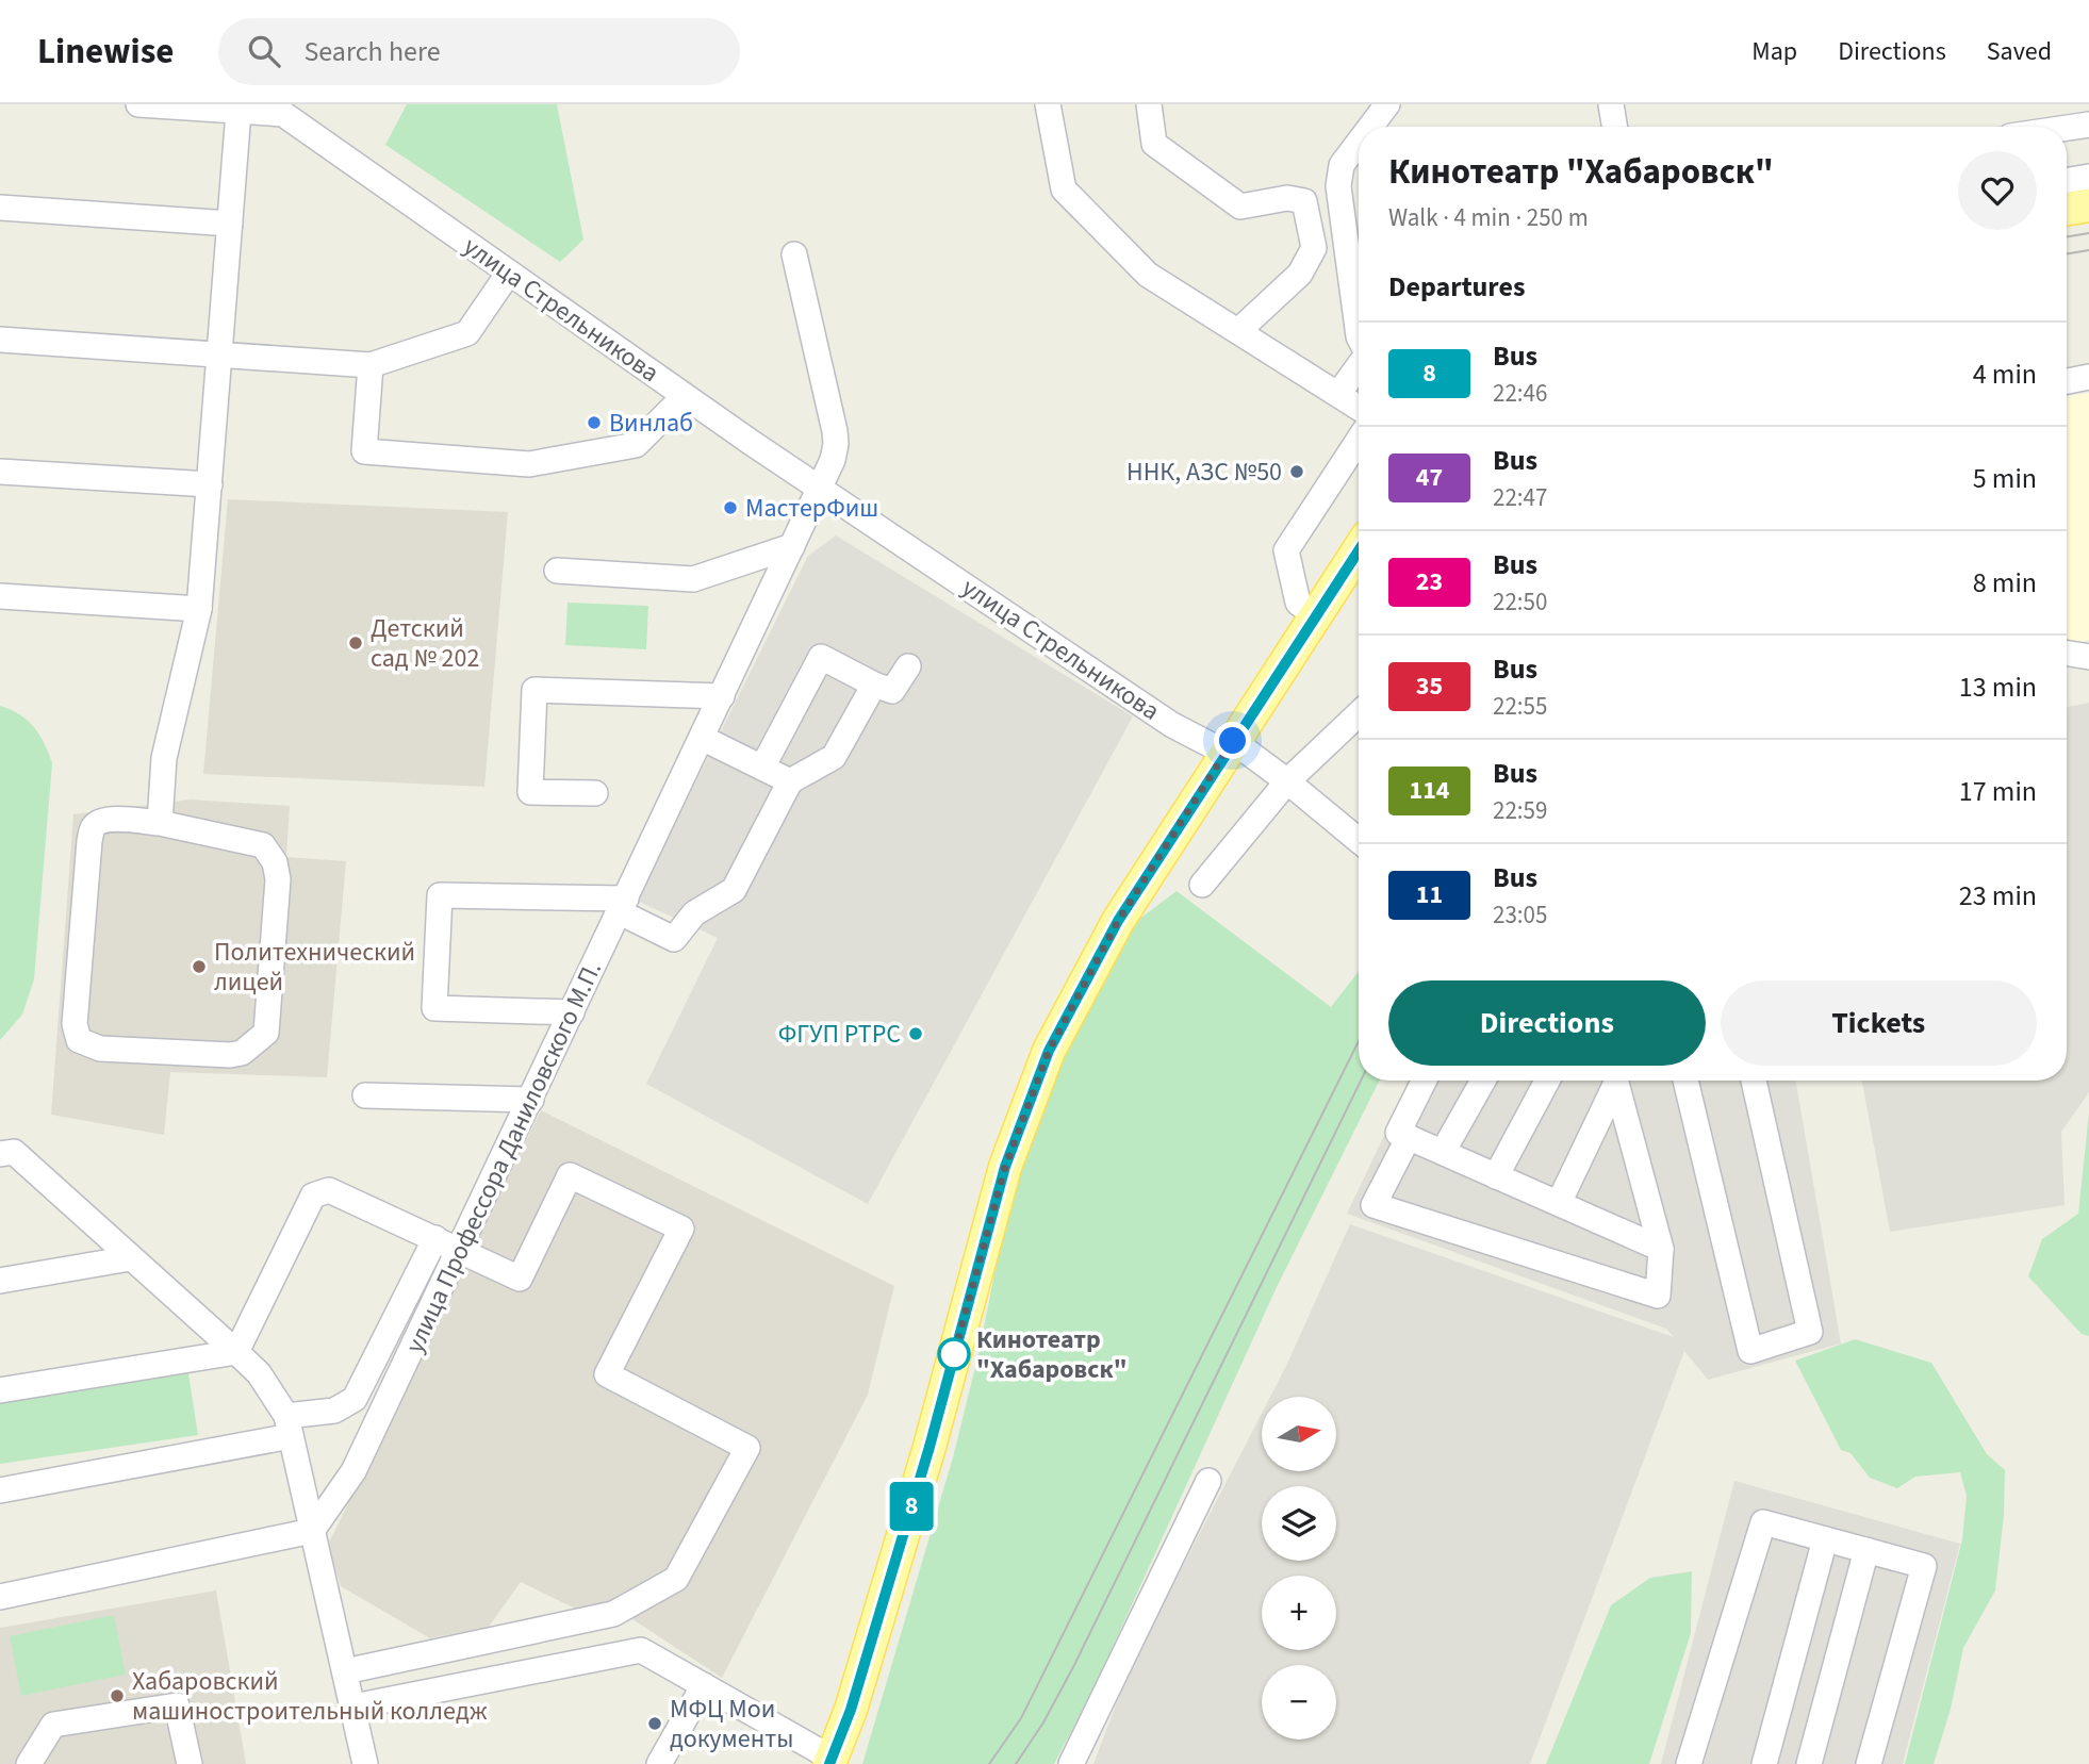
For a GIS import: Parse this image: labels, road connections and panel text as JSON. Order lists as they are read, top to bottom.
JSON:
{
  "streets": {
    "street": ["улица Стрельникова", "улица Профессора Даниловского М.П."]
  },
  "crossings": [
    ["улица Стрельникова", "улица Профессора Даниловского М.П."]
  ],
  "places": [
    "Винлаб",
    "ННК, АЗС №50",
    "МастерФиш",
    "Детский сад № 202",
    "Политехнический лицей",
    "ФГУП РТРС",
    "Кинотеатр \"Хабаровск\"",
    "Хабаровский машиностроительный колледж",
    "МФЦ Мои документы"
  ],
  "lines": ["bus line 8"],
  "north": "right",
  "page": {
    "header": "Linewise",
    "search": "Search here",
    "nav": ["Map", "Directions", "Saved"],
    "on_map": "8",
    "heading": [
      ["Кинотеатр \"Хабаровск\"", "Walk · 4 min · 250 m"],
      "Departures"
    ],
    "list": [
      {
        "mark": "8",
        "name": "Bus",
        "note": "22:46",
        "value": "4 min"
      },
      {
        "mark": "47",
        "name": "Bus",
        "note": "22:47",
        "value": "5 min"
      },
      {
        "mark": "23",
        "name": "Bus",
        "note": "22:50",
        "value": "8 min"
      },
      {
        "mark": "35",
        "name": "Bus",
        "note": "22:55",
        "value": "13 min"
      },
      {
        "mark": "114",
        "name": "Bus",
        "note": "22:59",
        "value": "17 min"
      },
      {
        "mark": "11",
        "name": "Bus",
        "note": "23:05",
        "value": "23 min"
      }
    ],
    "buttons": ["Directions", "Tickets"],
    "map_buttons": ["+", "−"]
  }
}
